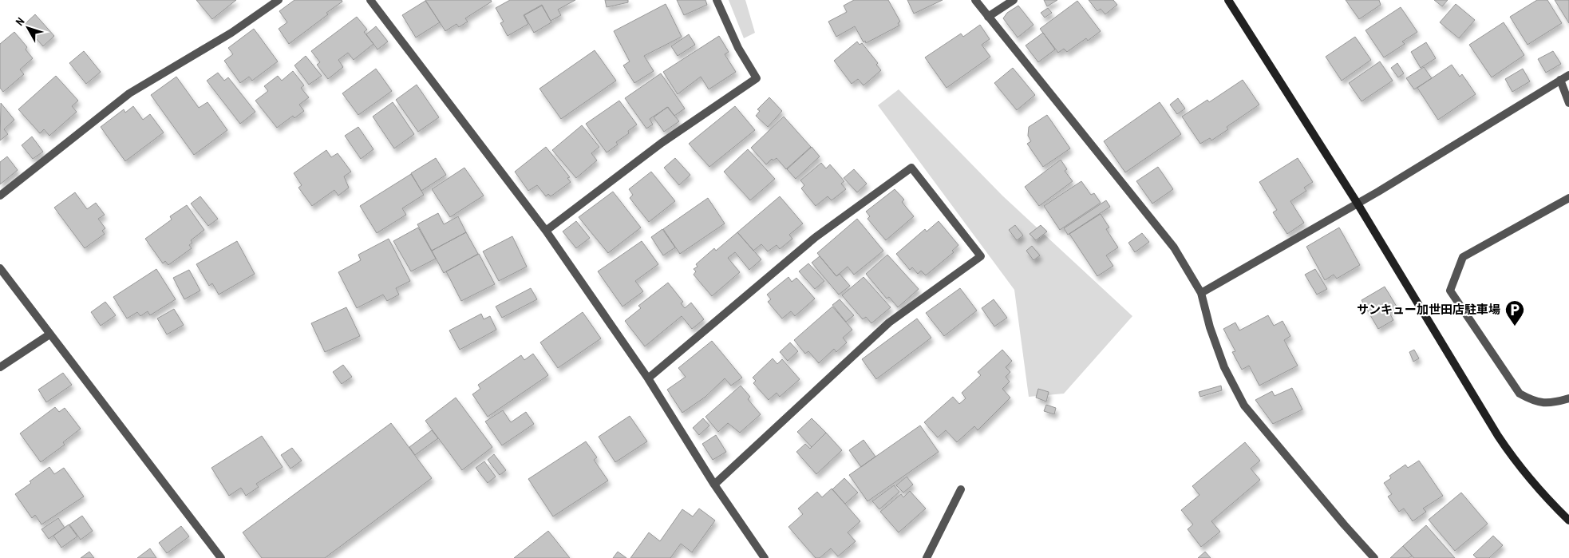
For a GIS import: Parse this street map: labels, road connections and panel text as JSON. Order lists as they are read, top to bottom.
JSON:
{
  "places": {
    "parking": ["サンキュー加世田店駐車場"]
  },
  "north": "top left"
}
